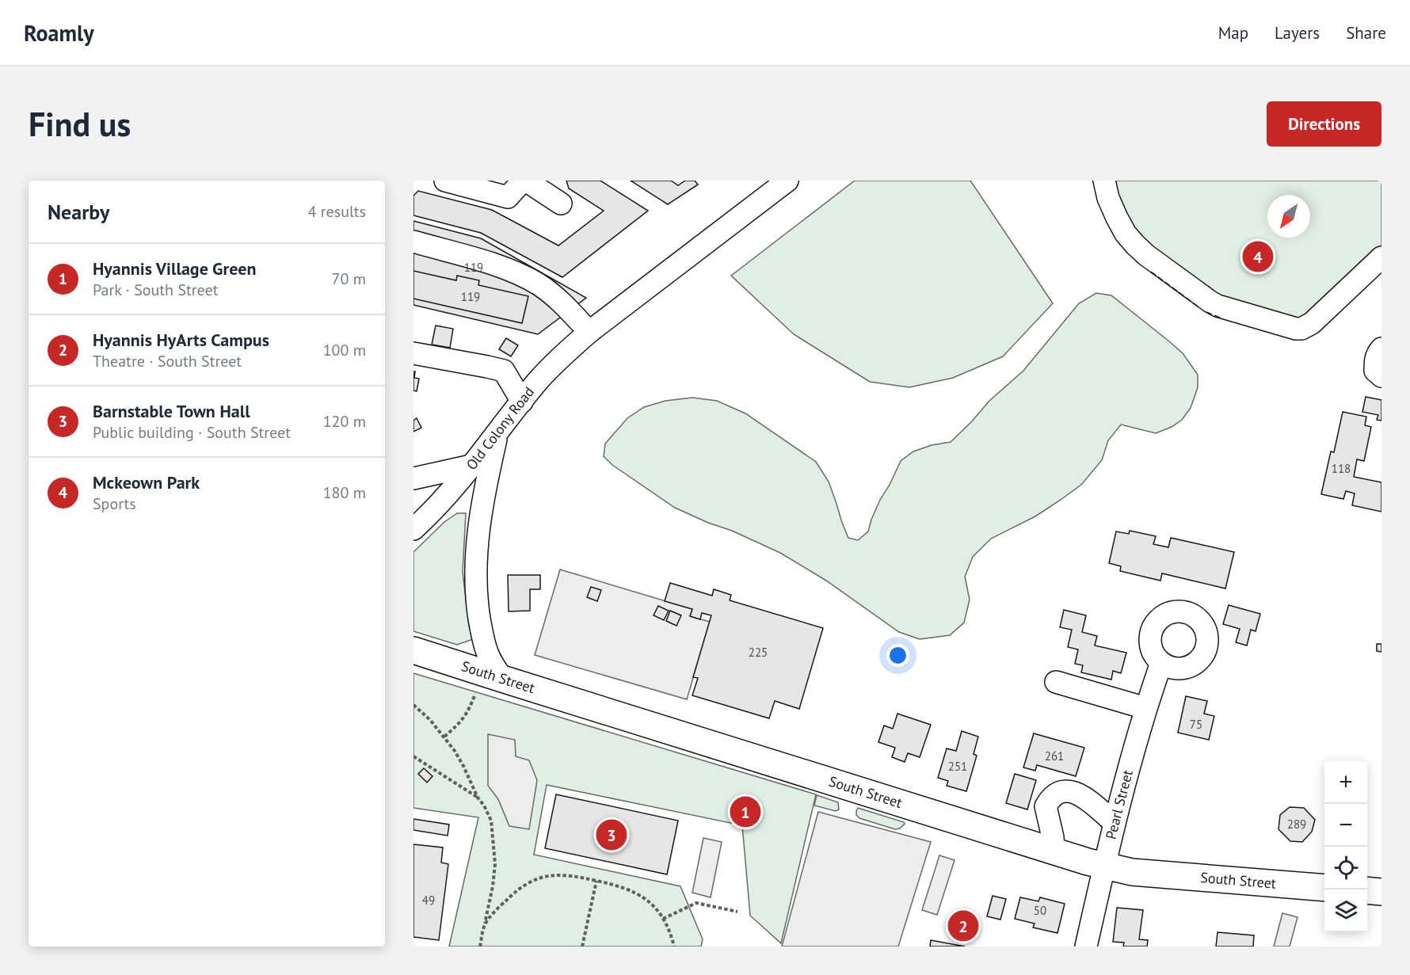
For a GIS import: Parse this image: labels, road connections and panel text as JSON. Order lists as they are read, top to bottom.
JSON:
{
  "streets": {
    "main road": ["South Street"],
    "street": ["Old Colony Road", "Pearl Street"]
  },
  "crossings": [
    ["South Street", "Pearl Street"]
  ],
  "house_numbers": [
    "119",
    "119",
    "118",
    "225",
    "75",
    "261",
    "251",
    "289",
    "49",
    "50"
  ],
  "north": "bottom left",
  "page": {
    "header": "Roamly",
    "nav": ["Map", "Layers", "Share"],
    "buttons": "Directions",
    "title": "Find us",
    "heading": ["Nearby", "4 results"],
    "pins": [
      "4",
      "1",
      "3",
      "2"
    ],
    "list": [
      {
        "mark": "1",
        "name": "Hyannis Village Green",
        "note": "Park · South Street",
        "value": "70 m"
      },
      {
        "mark": "2",
        "name": "Hyannis HyArts Campus",
        "note": "Theatre · South Street",
        "value": "100 m"
      },
      {
        "mark": "3",
        "name": "Barnstable Town Hall",
        "note": "Public building · South Street",
        "value": "120 m"
      },
      {
        "mark": "4",
        "name": "Mckeown Park",
        "note": "Sports",
        "value": "180 m"
      }
    ],
    "map_buttons": ["+", "−"]
  }
}
